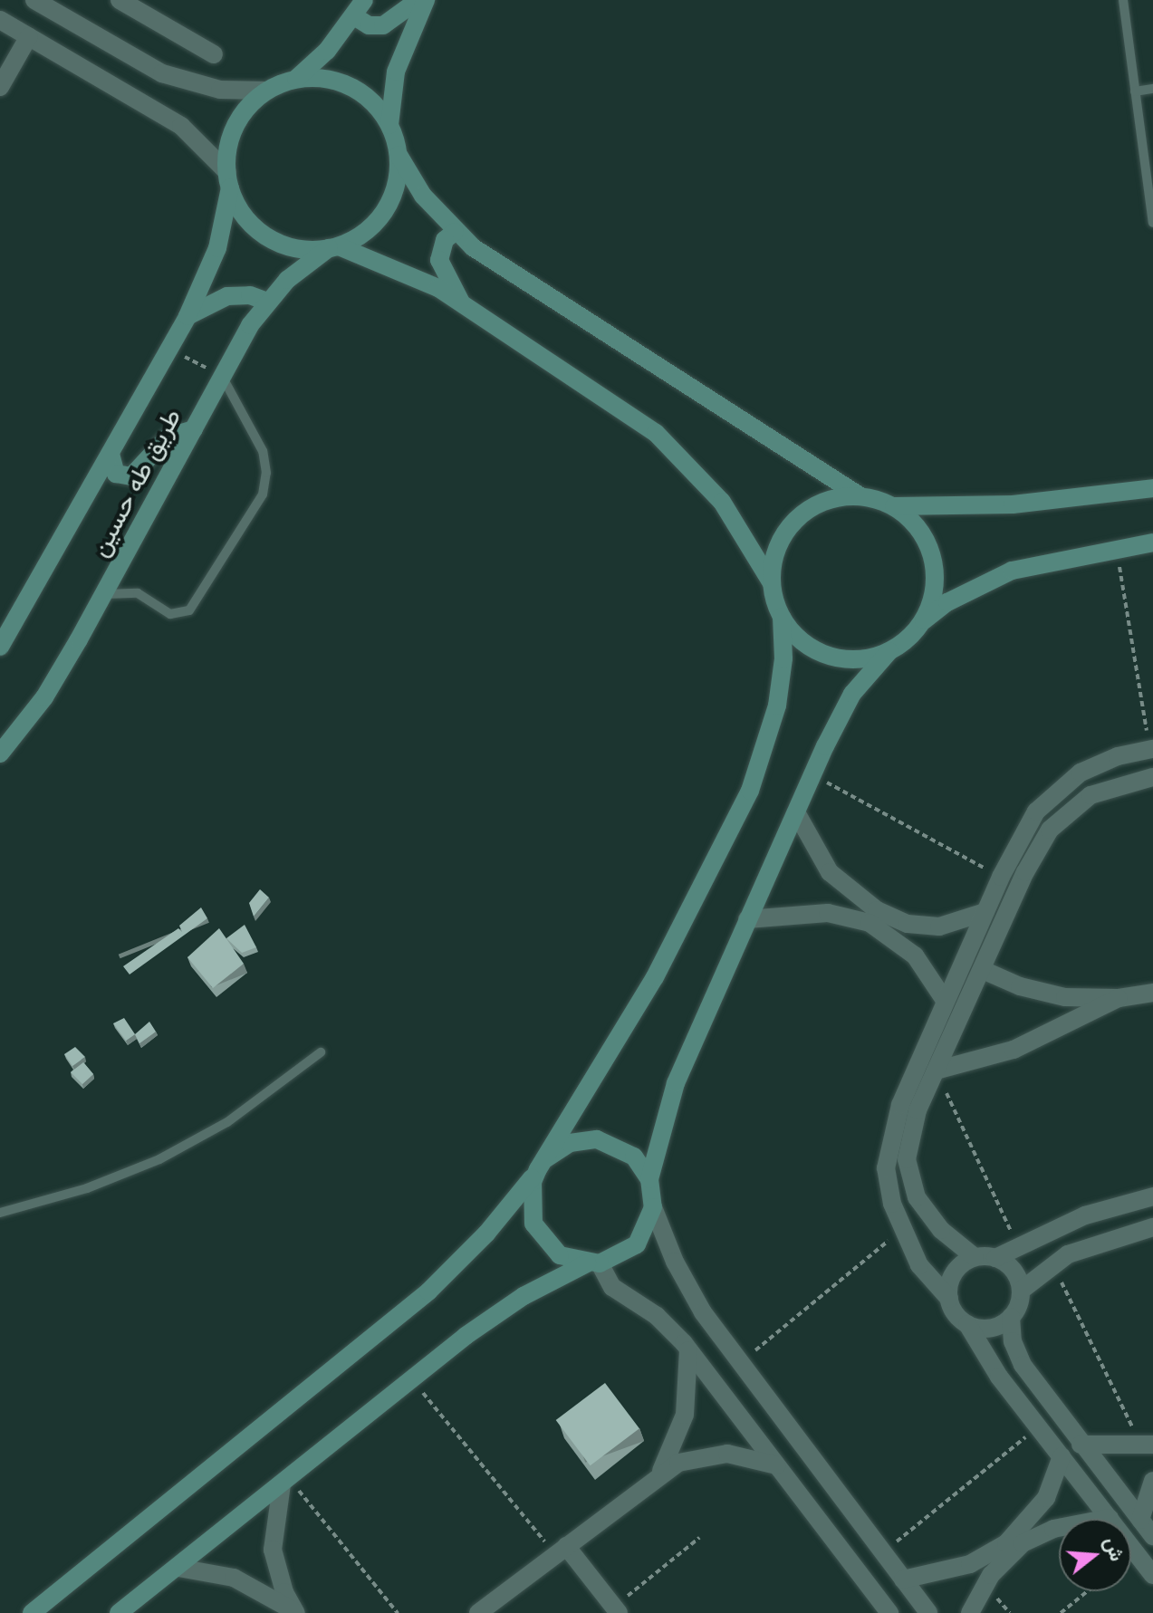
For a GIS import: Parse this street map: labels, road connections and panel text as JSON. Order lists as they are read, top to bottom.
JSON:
{
  "streets": {
    "street": ["طريق طه حسين"]
  },
  "north": "right"
}
